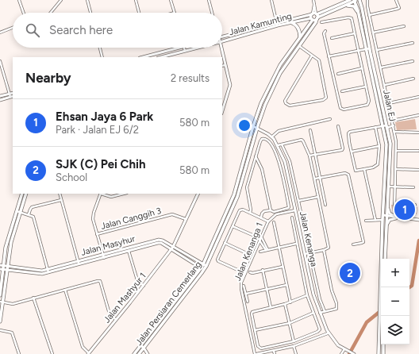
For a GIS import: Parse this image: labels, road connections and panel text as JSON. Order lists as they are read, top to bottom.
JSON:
{
  "streets": {
    "main road": ["Jalan EJ", "Jalan Persiaran Cemerlang"],
    "street": [
      "Jalan Kamunting",
      "Jalan Canggih 3",
      "Jalan Kenanga",
      "Jalan Masyhur",
      "Jalan Kenanga 1",
      "Jalan Mashyur 1"
    ]
  },
  "crossings": [
    ["Jalan Kamunting", "Jalan Persiaran Cemerlang"],
    ["Jalan Canggih 3", "Jalan Mashyur 1"],
    ["Jalan Kenanga", "Jalan Kenanga 1"],
    ["Jalan Kenanga", "Jalan Persiaran Cemerlang"],
    ["Jalan Masyhur", "Jalan Mashyur 1"],
    ["Jalan Masyhur", "Jalan Persiaran Cemerlang"]
  ],
  "page": {
    "search": "Search here",
    "heading": ["Nearby", "2 results"],
    "list": [
      {
        "mark": "1",
        "name": "Ehsan Jaya 6 Park",
        "note": "Park · Jalan EJ 6/2",
        "value": "580 m"
      },
      {
        "mark": "2",
        "name": "SJK (C) Pei Chih",
        "note": "School",
        "value": "580 m"
      }
    ],
    "pins": ["1", "2"],
    "map_buttons": ["+", "−"]
  }
}
